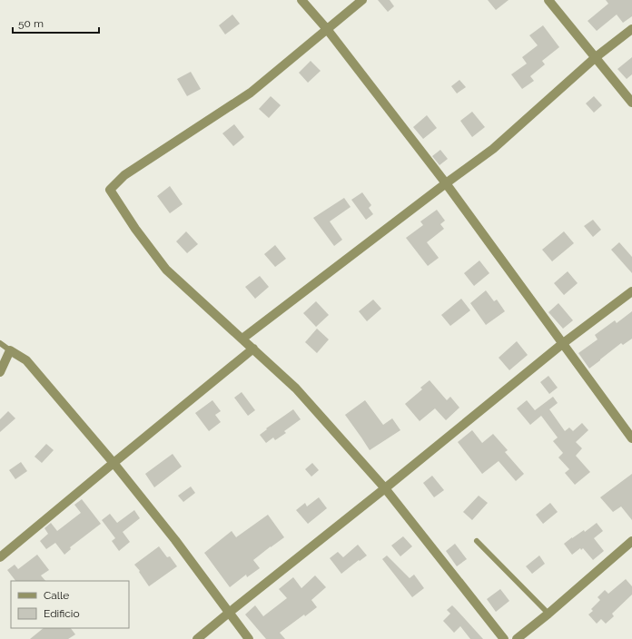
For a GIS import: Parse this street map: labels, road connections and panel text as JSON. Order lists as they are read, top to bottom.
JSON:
{
  "legend": ["Calle", "Edificio"],
  "scale_bar": "50 m"
}
